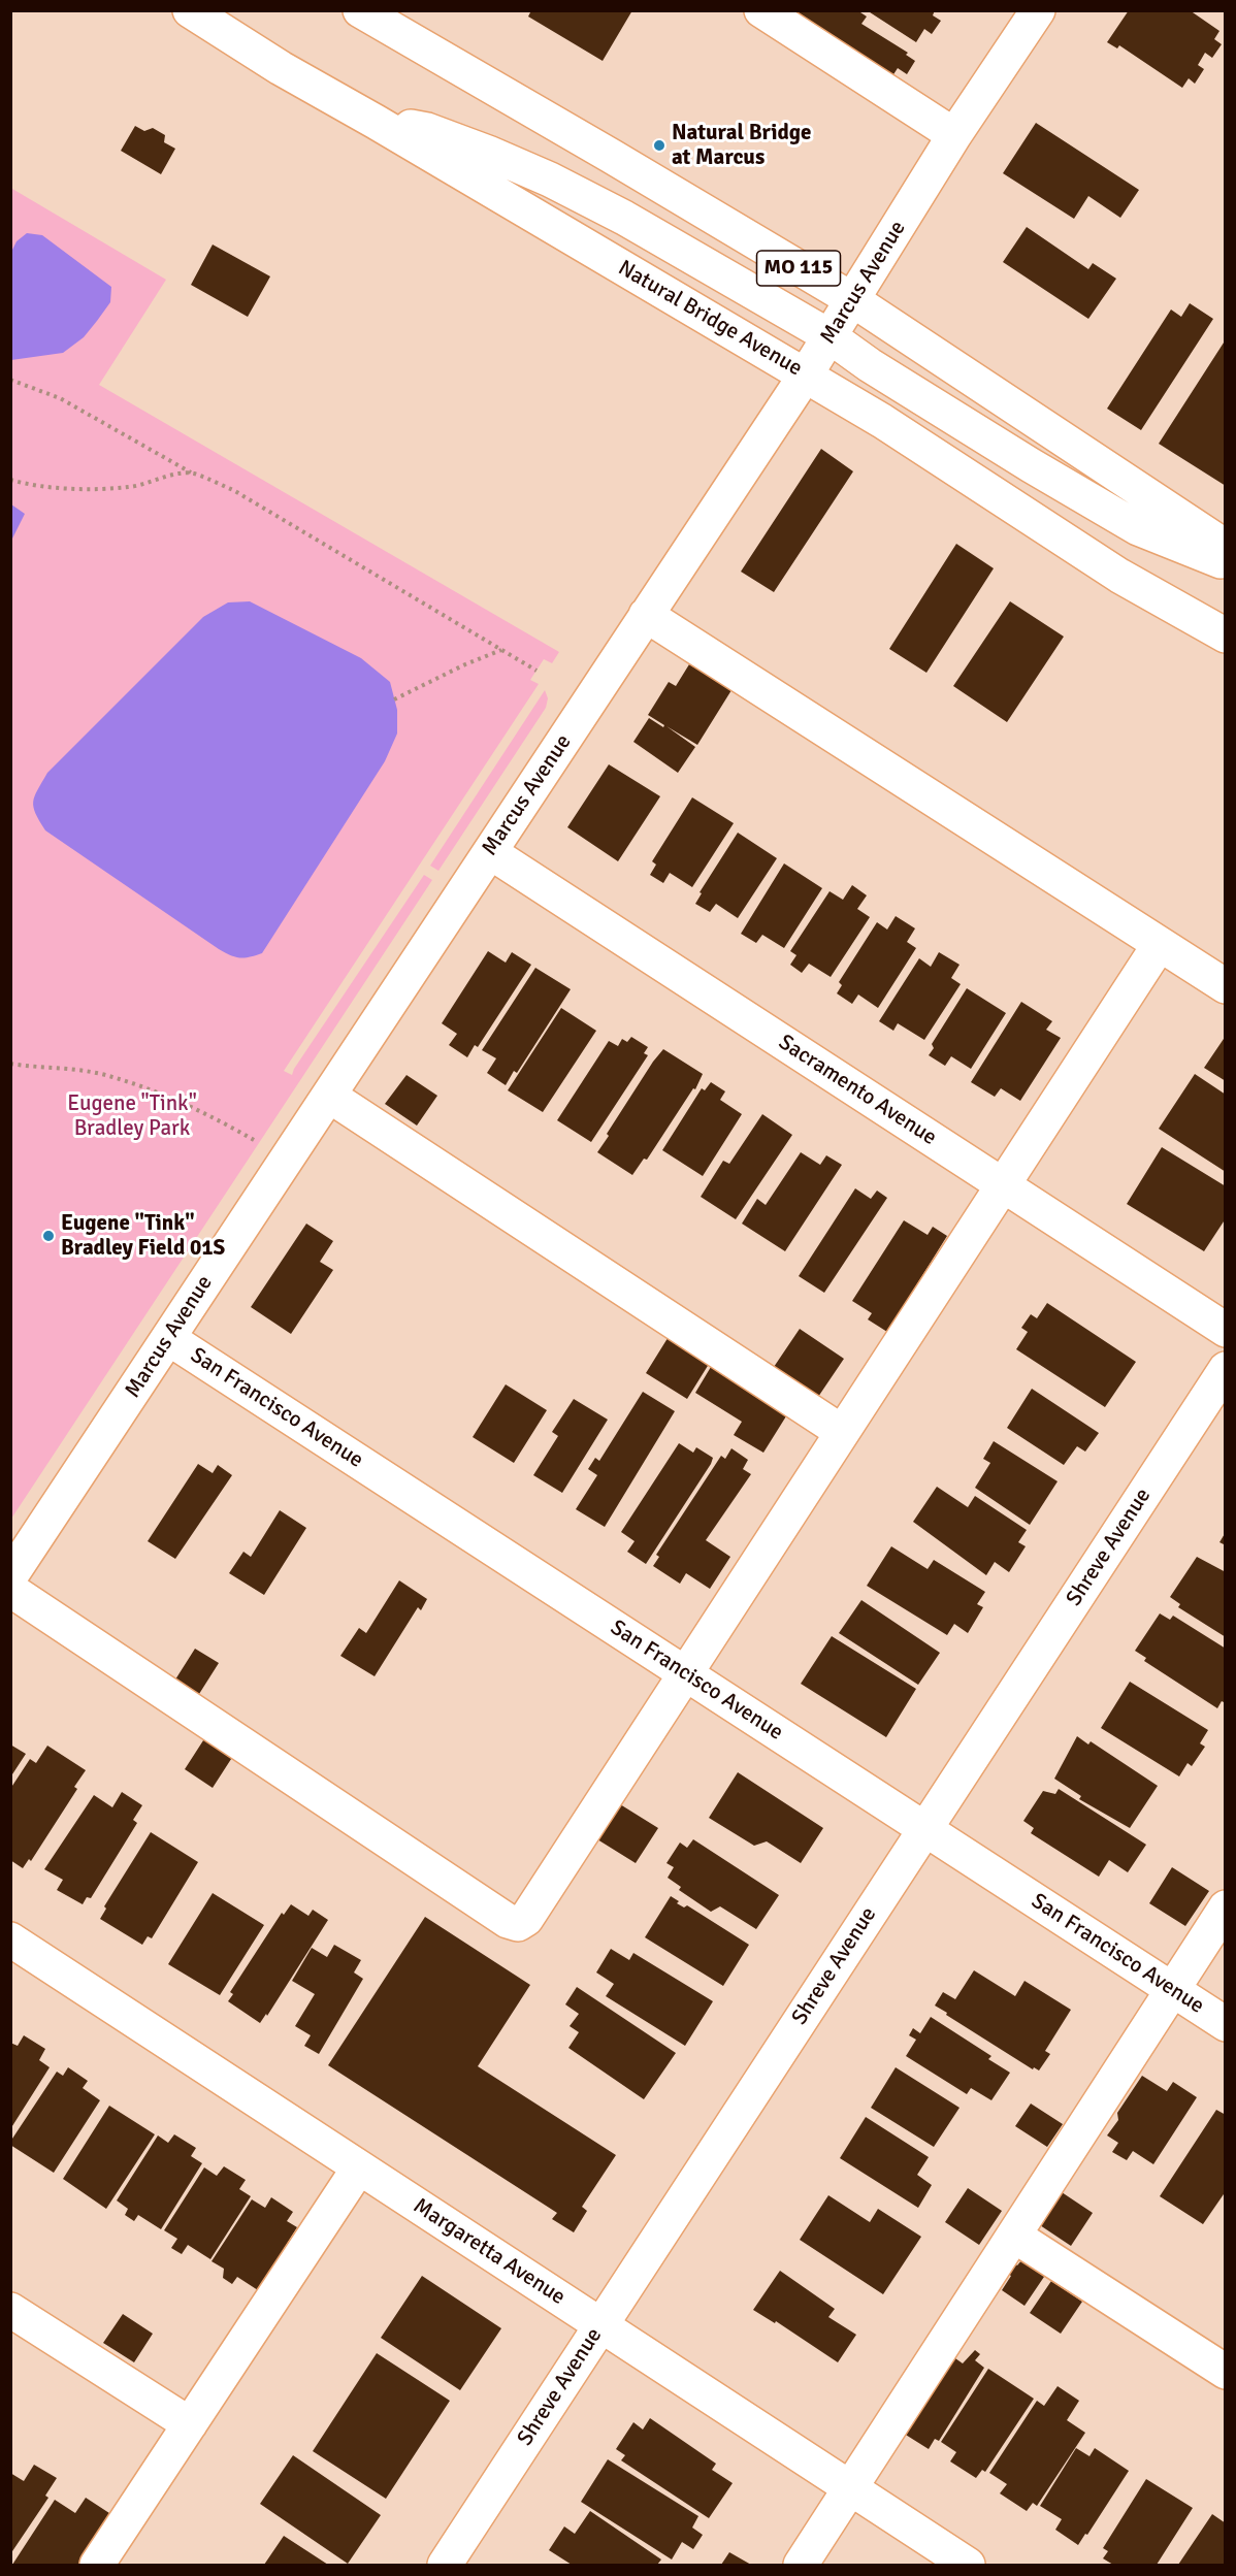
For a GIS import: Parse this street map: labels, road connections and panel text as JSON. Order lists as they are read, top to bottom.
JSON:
{
  "streets": {
    "street": [
      "MO 115",
      "Marcus Avenue",
      "Natural Bridge Avenue",
      "Sacramento Avenue",
      "San Francisco Avenue",
      "Shreve Avenue",
      "Margaretta Avenue"
    ]
  },
  "crossings": [
    ["MO 115", "Marcus Avenue"],
    ["Marcus Avenue", "Natural Bridge Avenue"],
    ["Marcus Avenue", "Sacramento Avenue"],
    ["Marcus Avenue", "San Francisco Avenue"],
    ["San Francisco Avenue", "Shreve Avenue"],
    ["Shreve Avenue", "Margaretta Avenue"]
  ],
  "parks": ["Eugene \"Tink\" Bradley Park"],
  "places": ["Natural Bridge at Marcus", "Eugene \"Tink\" Bradley Field 01S"]
}
